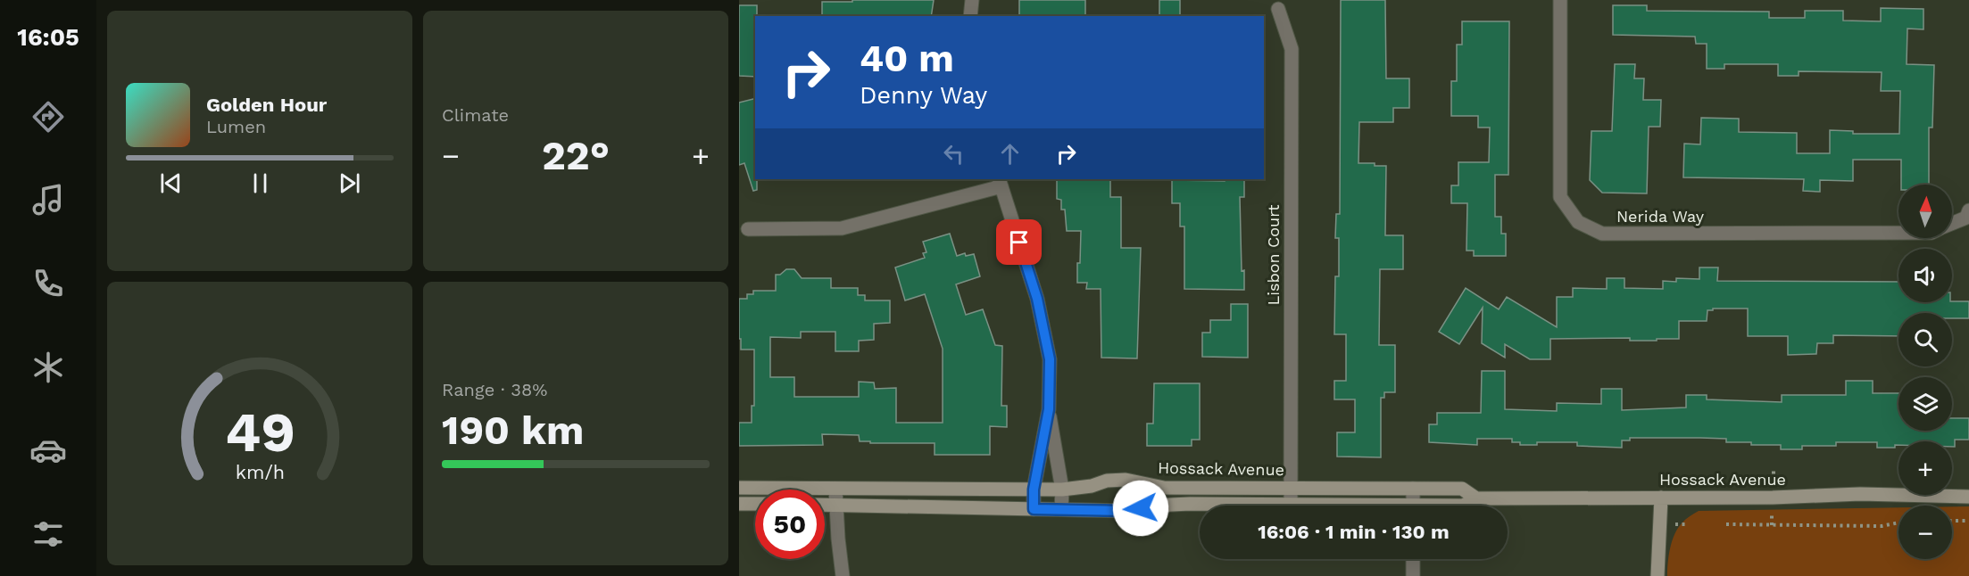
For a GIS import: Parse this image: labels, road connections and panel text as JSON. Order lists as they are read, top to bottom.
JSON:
{
  "streets": {
    "main road": ["Hossack Avenue"],
    "street": ["Nerida Way", "Lisbon Court"]
  },
  "crossings": [
    ["Lisbon Court", "Hossack Avenue"]
  ],
  "north": "top",
  "page": {
    "tabs": "16:05",
    "tile": [
      "Climate",
      ["Range · 38%", "190 km"]
    ],
    "turn": ["40 m", "Denny Way"],
    "song": ["Golden Hour", "Lumen"],
    "heat": ["−", "22°", "+"],
    "map_buttons": ["+", "−"],
    "limit": "50",
    "trip": "16:06 · 1 min · 130 m",
    "gauge": ["49", "km/h"]
  }
}
